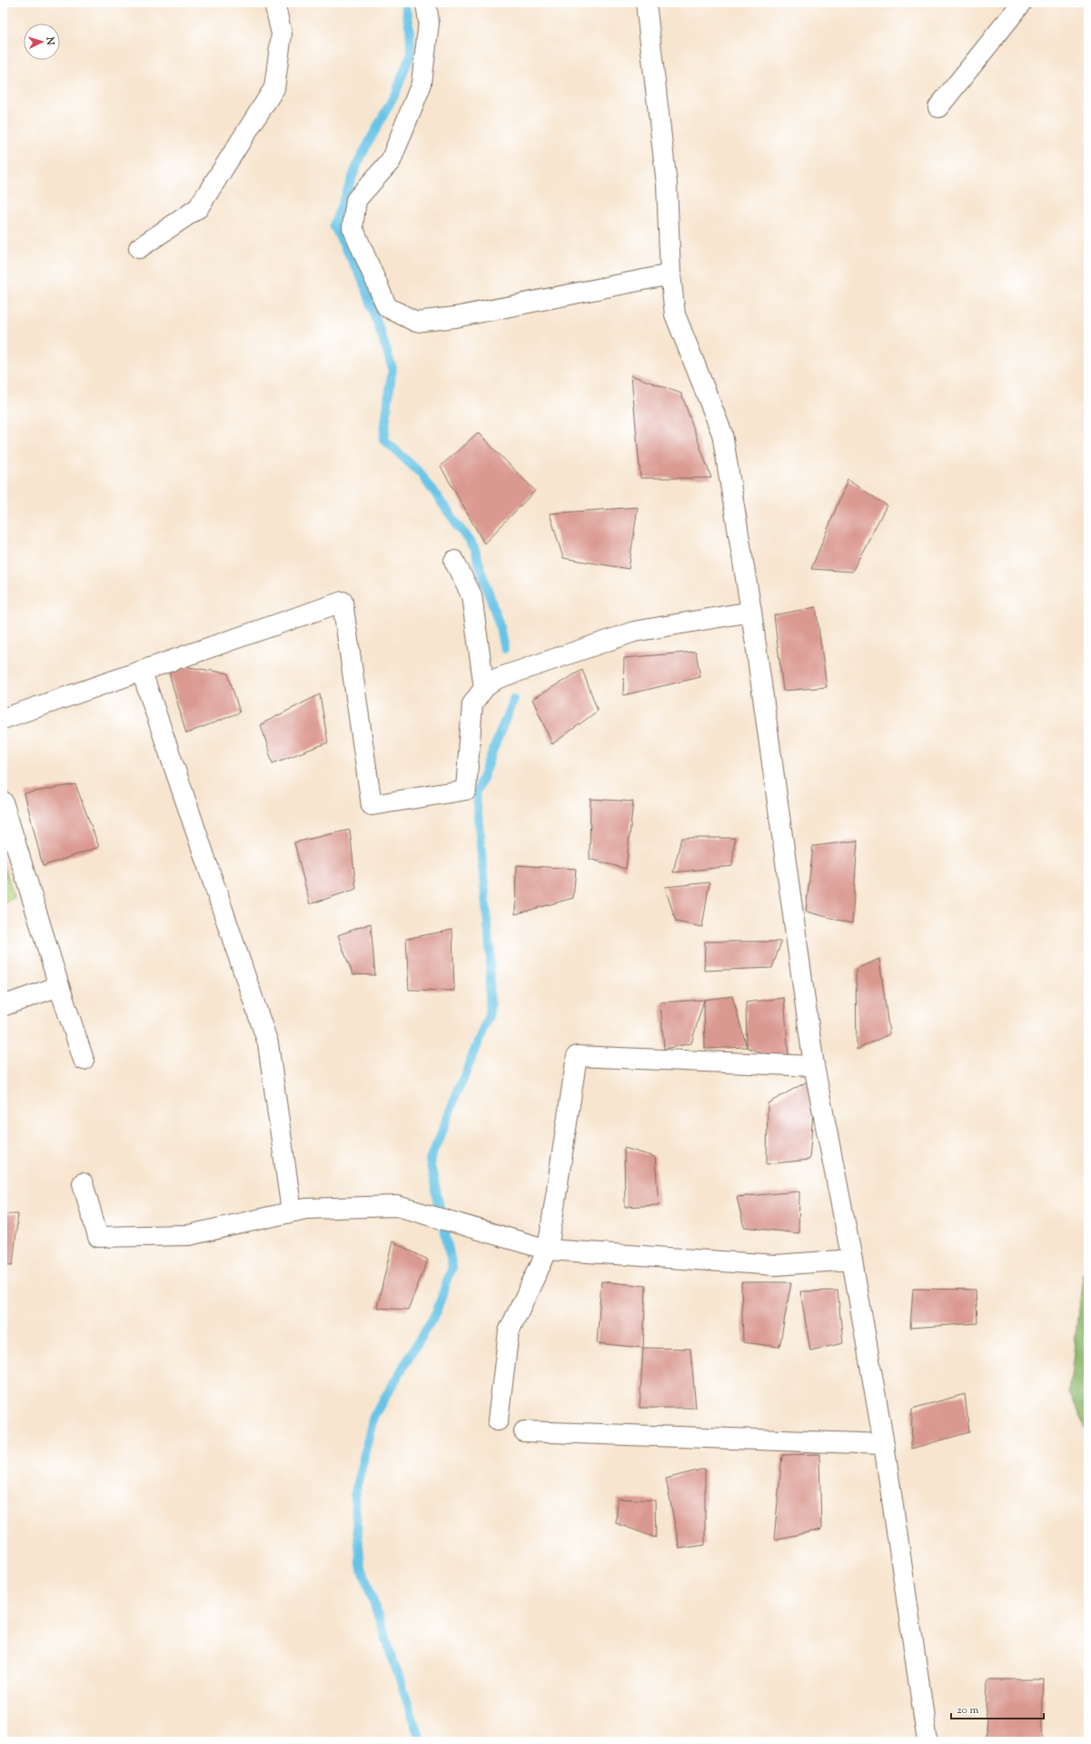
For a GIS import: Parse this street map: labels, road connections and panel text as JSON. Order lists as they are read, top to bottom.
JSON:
{
  "scale_bar": "20 m",
  "north": "right"
}
